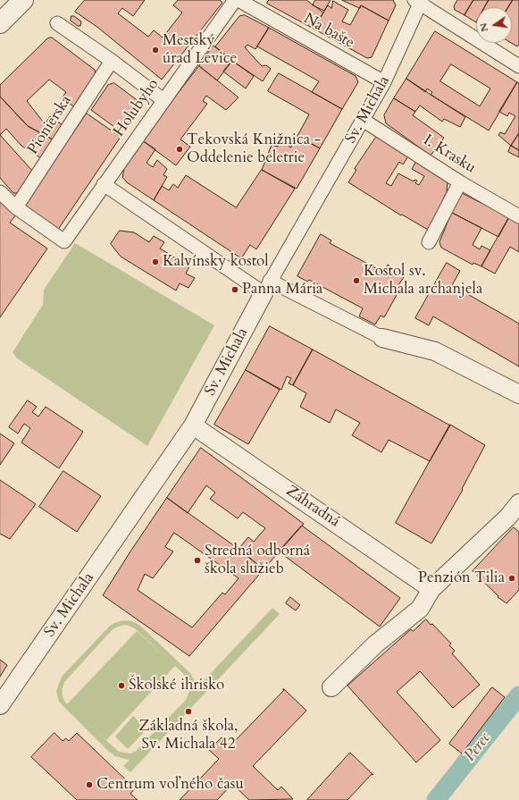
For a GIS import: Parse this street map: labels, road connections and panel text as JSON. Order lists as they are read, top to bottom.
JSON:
{
  "streets": {
    "street": [
      "Na bašte",
      "Holubyho",
      "Sv. Michala",
      "Pionierska",
      "I. Krasku",
      "Záhradná"
    ]
  },
  "crossings": [
    ["Na bašte", "Sv. Michala"],
    ["Holubyho", "Pionierska"],
    ["Sv. Michala", "I. Krasku"],
    ["Sv. Michala", "Záhradná"]
  ],
  "water": ["Perec"],
  "places": [
    "Mestský úrad Levice",
    "Tekovská Knižnica - Oddelenie beletrie",
    "Kalvínsky kostol",
    "Kostol sv. Michala archanjela",
    "Panna Mária",
    "Stredná odborná škola služieb",
    "Penzión Tilia",
    "Školské ihrisko",
    "Základná škola, Sv. Michala 42",
    "Centrum voľného času"
  ],
  "north": "left"
}
